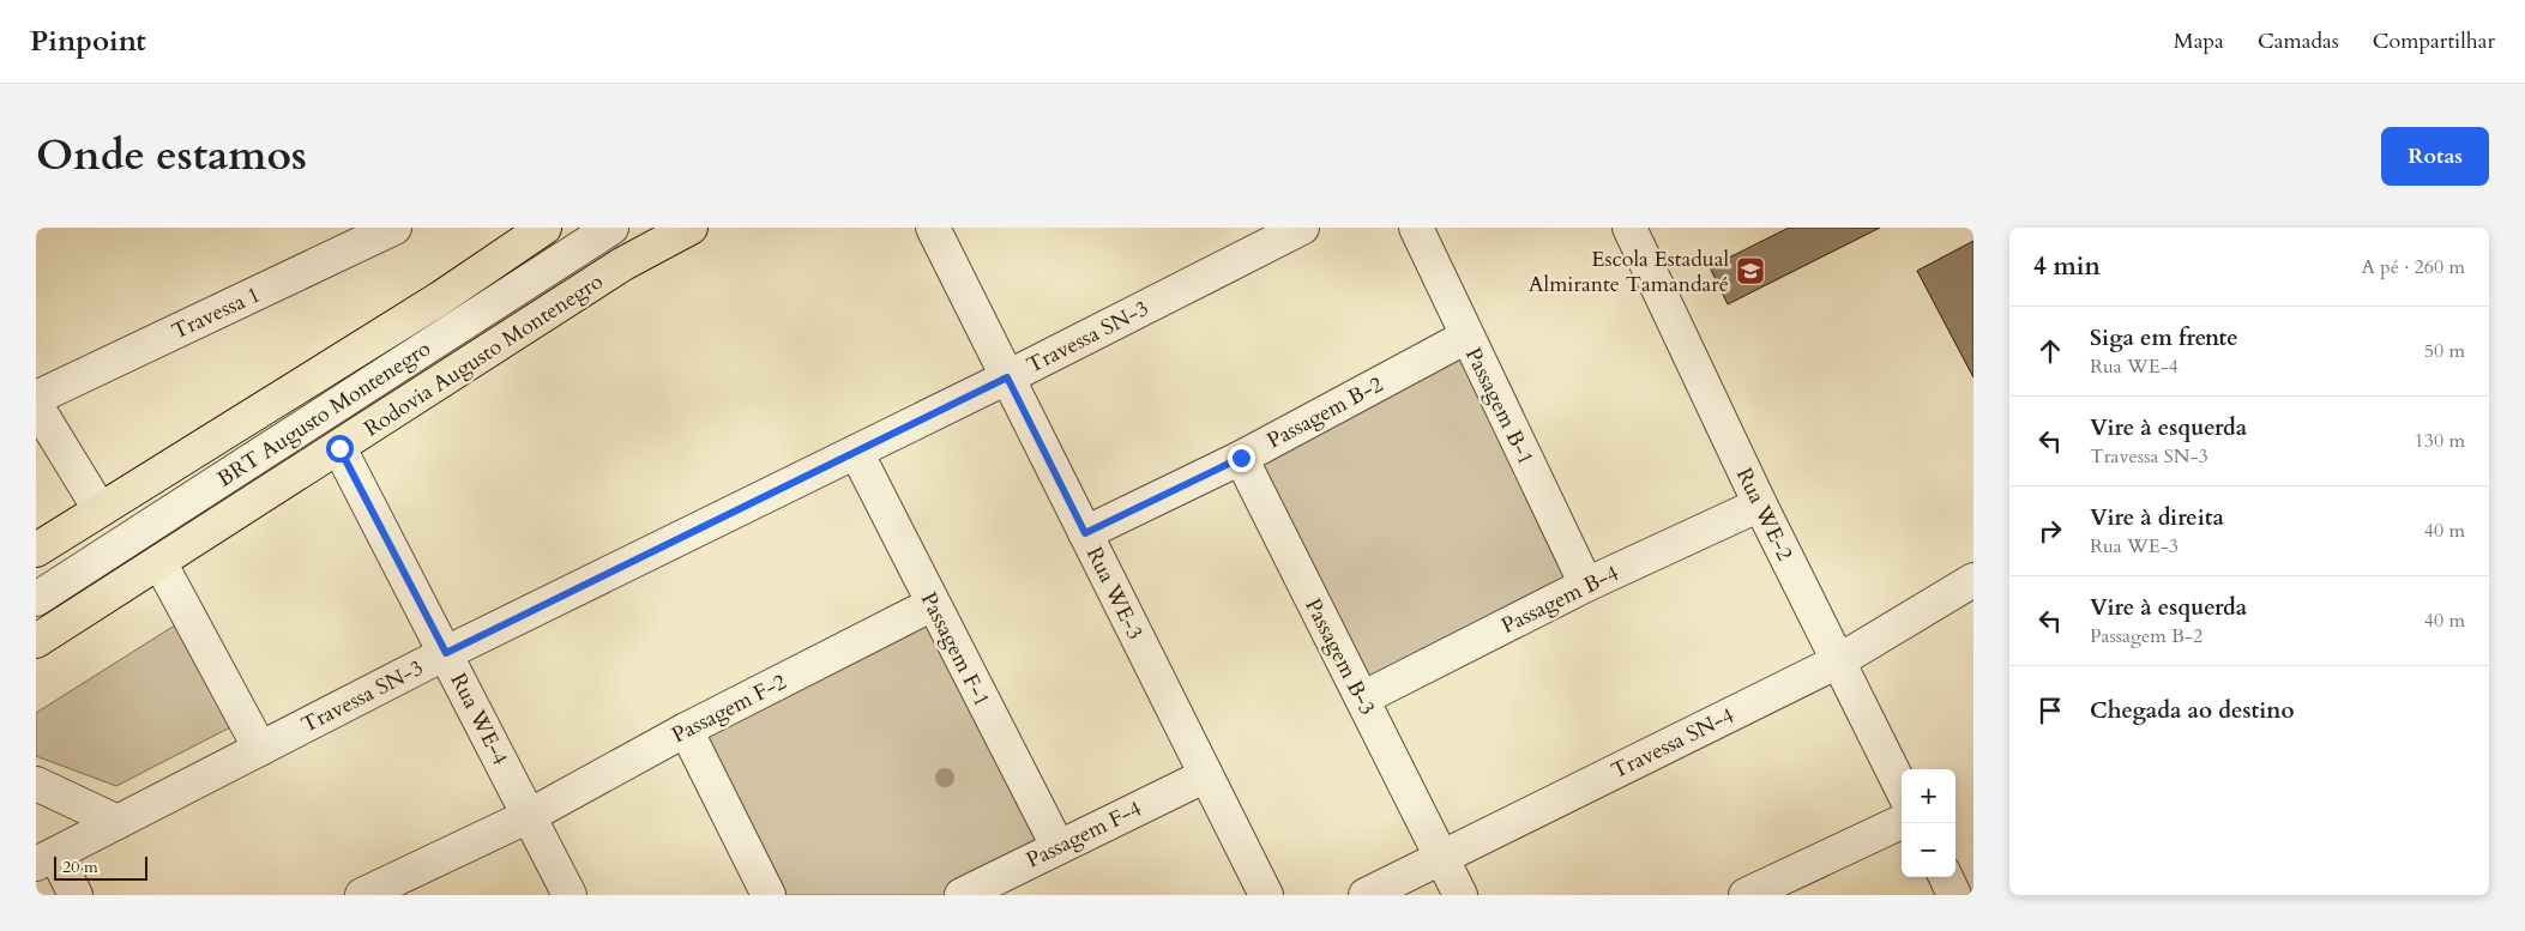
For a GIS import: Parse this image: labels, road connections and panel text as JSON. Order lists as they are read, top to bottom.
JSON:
{
  "streets": {
    "main road": ["Rodovia Augusto Montenegro"],
    "street": [
      "Travessa 1",
      "Travessa SN-3",
      "Passagem B-1",
      "Passagem B-2",
      "BRT Augusto Montenegro",
      "Rua WE-2",
      "Rua WE-3",
      "Passagem B-4",
      "Passagem F-1",
      "Passagem B-3",
      "Passagem F-2",
      "Rua WE-4",
      "Travessa SN-4",
      "Passagem F-4"
    ]
  },
  "crossings": [
    ["Travessa SN-3", "Rua WE-3"],
    ["Travessa SN-3", "Passagem F-1"],
    ["Travessa SN-3", "Rua WE-4"],
    ["Rodovia Augusto Montenegro", "Rua WE-4"],
    ["Passagem B-1", "Passagem B-2"],
    ["Passagem B-1", "Passagem B-4"],
    ["Passagem B-2", "Rua WE-3"],
    ["Passagem B-2", "Passagem B-3"],
    ["Rua WE-2", "Passagem B-4"],
    ["Rua WE-2", "Travessa SN-4"],
    ["Rua WE-3", "Passagem F-4"],
    ["Passagem B-4", "Passagem B-3"],
    ["Passagem F-1", "Passagem F-2"],
    ["Passagem F-1", "Passagem F-4"],
    ["Passagem B-3", "Travessa SN-4"],
    ["Passagem F-2", "Rua WE-4"]
  ],
  "places": {
    "school or university": ["Escola Estadual Almirante Tamandaré"]
  },
  "scale_bar": "20 m",
  "page": {
    "header": "Pinpoint",
    "nav": ["Mapa", "Camadas", "Compartilhar"],
    "title": "Onde estamos",
    "buttons": "Rotas",
    "heading": ["4 min", "A pé · 260 m"],
    "list": [
      ["Siga em frente", "Rua WE-4", "50 m"],
      ["Vire à esquerda", "Travessa SN-3", "130 m"],
      ["Vire à direita", "Rua WE-3", "40 m"],
      ["Vire à esquerda", "Passagem B-2", "40 m"],
      "Chegada ao destino"
    ],
    "map_buttons": ["+", "−"],
    "scale": "20 m"
  }
}
